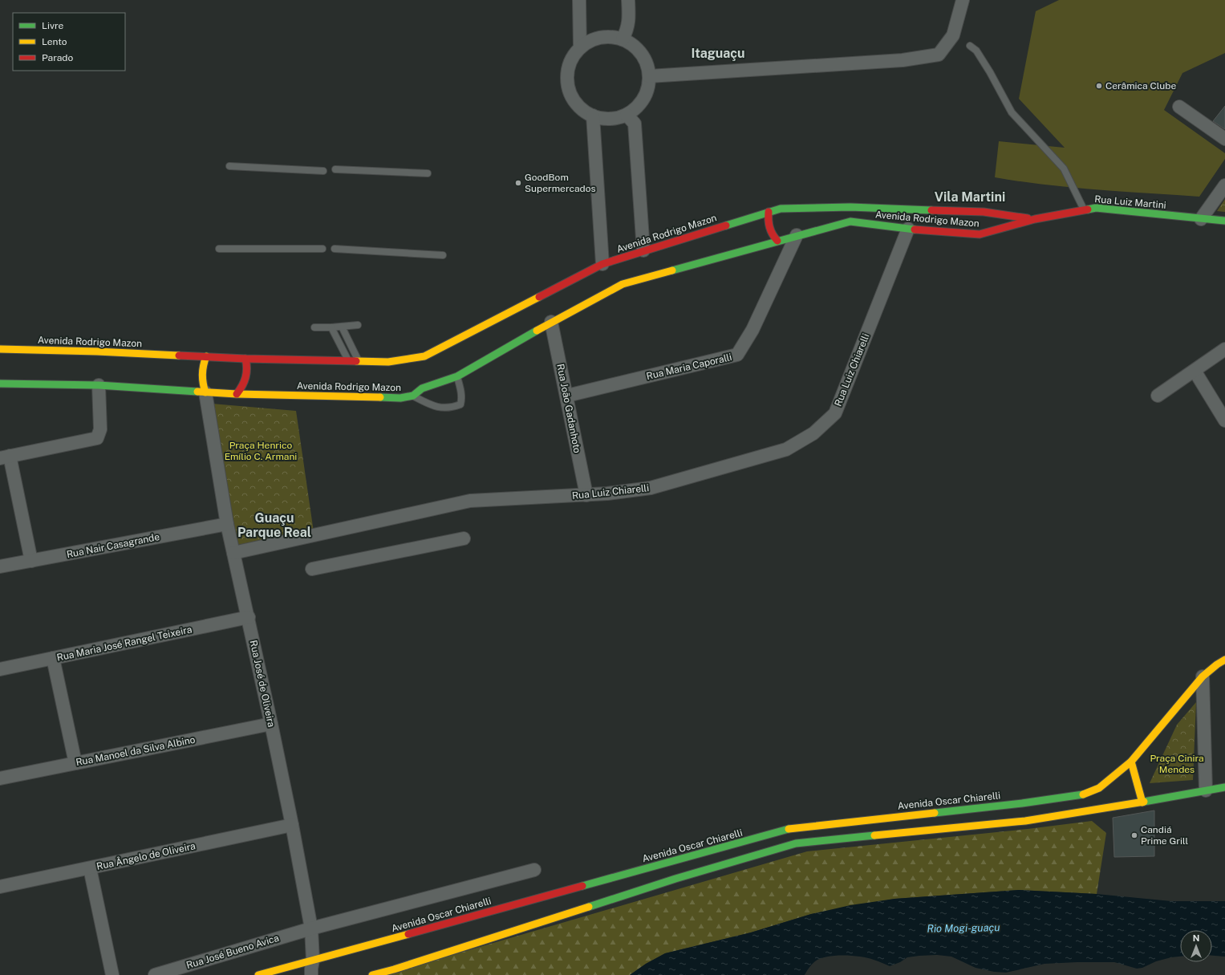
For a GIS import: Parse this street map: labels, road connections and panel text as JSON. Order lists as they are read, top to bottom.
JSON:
{
  "streets": {
    "street": [
      "Rua Luiz Martini",
      "Avenida Rodrigo Mazon",
      "Rua Maria Caporalli",
      "Rua Luiz Chiarelli",
      "Rua João Gadanhoto",
      "Rua Nair Casagrande",
      "Rua Maria José Rangel Teixeira",
      "Rua José de Oliveira",
      "Rua Manoel da Silva Albino",
      "Avenida Oscar Chiarelli",
      "Rua Ângelo de Oliveira",
      "Rua José Bueno Avica"
    ]
  },
  "crossings": [
    ["Rua Luiz Martini", "Avenida Rodrigo Mazon"],
    ["Avenida Rodrigo Mazon", "Rua Maria Caporalli"],
    ["Avenida Rodrigo Mazon", "Rua Luiz Chiarelli"],
    ["Avenida Rodrigo Mazon", "Rua João Gadanhoto"],
    ["Avenida Rodrigo Mazon", "Rua José de Oliveira"],
    ["Rua Maria Caporalli", "Rua João Gadanhoto"],
    ["Rua Luiz Chiarelli", "Rua João Gadanhoto"],
    ["Rua Luiz Chiarelli", "Rua José de Oliveira"],
    ["Rua Nair Casagrande", "Rua José de Oliveira"],
    ["Rua Maria José Rangel Teixeira", "Rua José de Oliveira"],
    ["Rua José de Oliveira", "Rua Manoel da Silva Albino"],
    ["Rua José de Oliveira", "Avenida Oscar Chiarelli"],
    ["Rua José de Oliveira", "Rua Ângelo de Oliveira"],
    ["Rua José de Oliveira", "Rua José Bueno Avica"]
  ],
  "districts": ["Itaguaçu", "Vila Martini", "Guaçu Parque Real"],
  "water": ["Rio Mogi-guaçu"],
  "parks": ["Praça Henrico Emílio C. Armani", "Praça Cinira Mendes"],
  "places": ["Cerâmica Clube", "GoodBom Supermercados", "Candiá Prime Grill"],
  "legend": ["Livre", "Lento", "Parado"],
  "north": "top"
}
